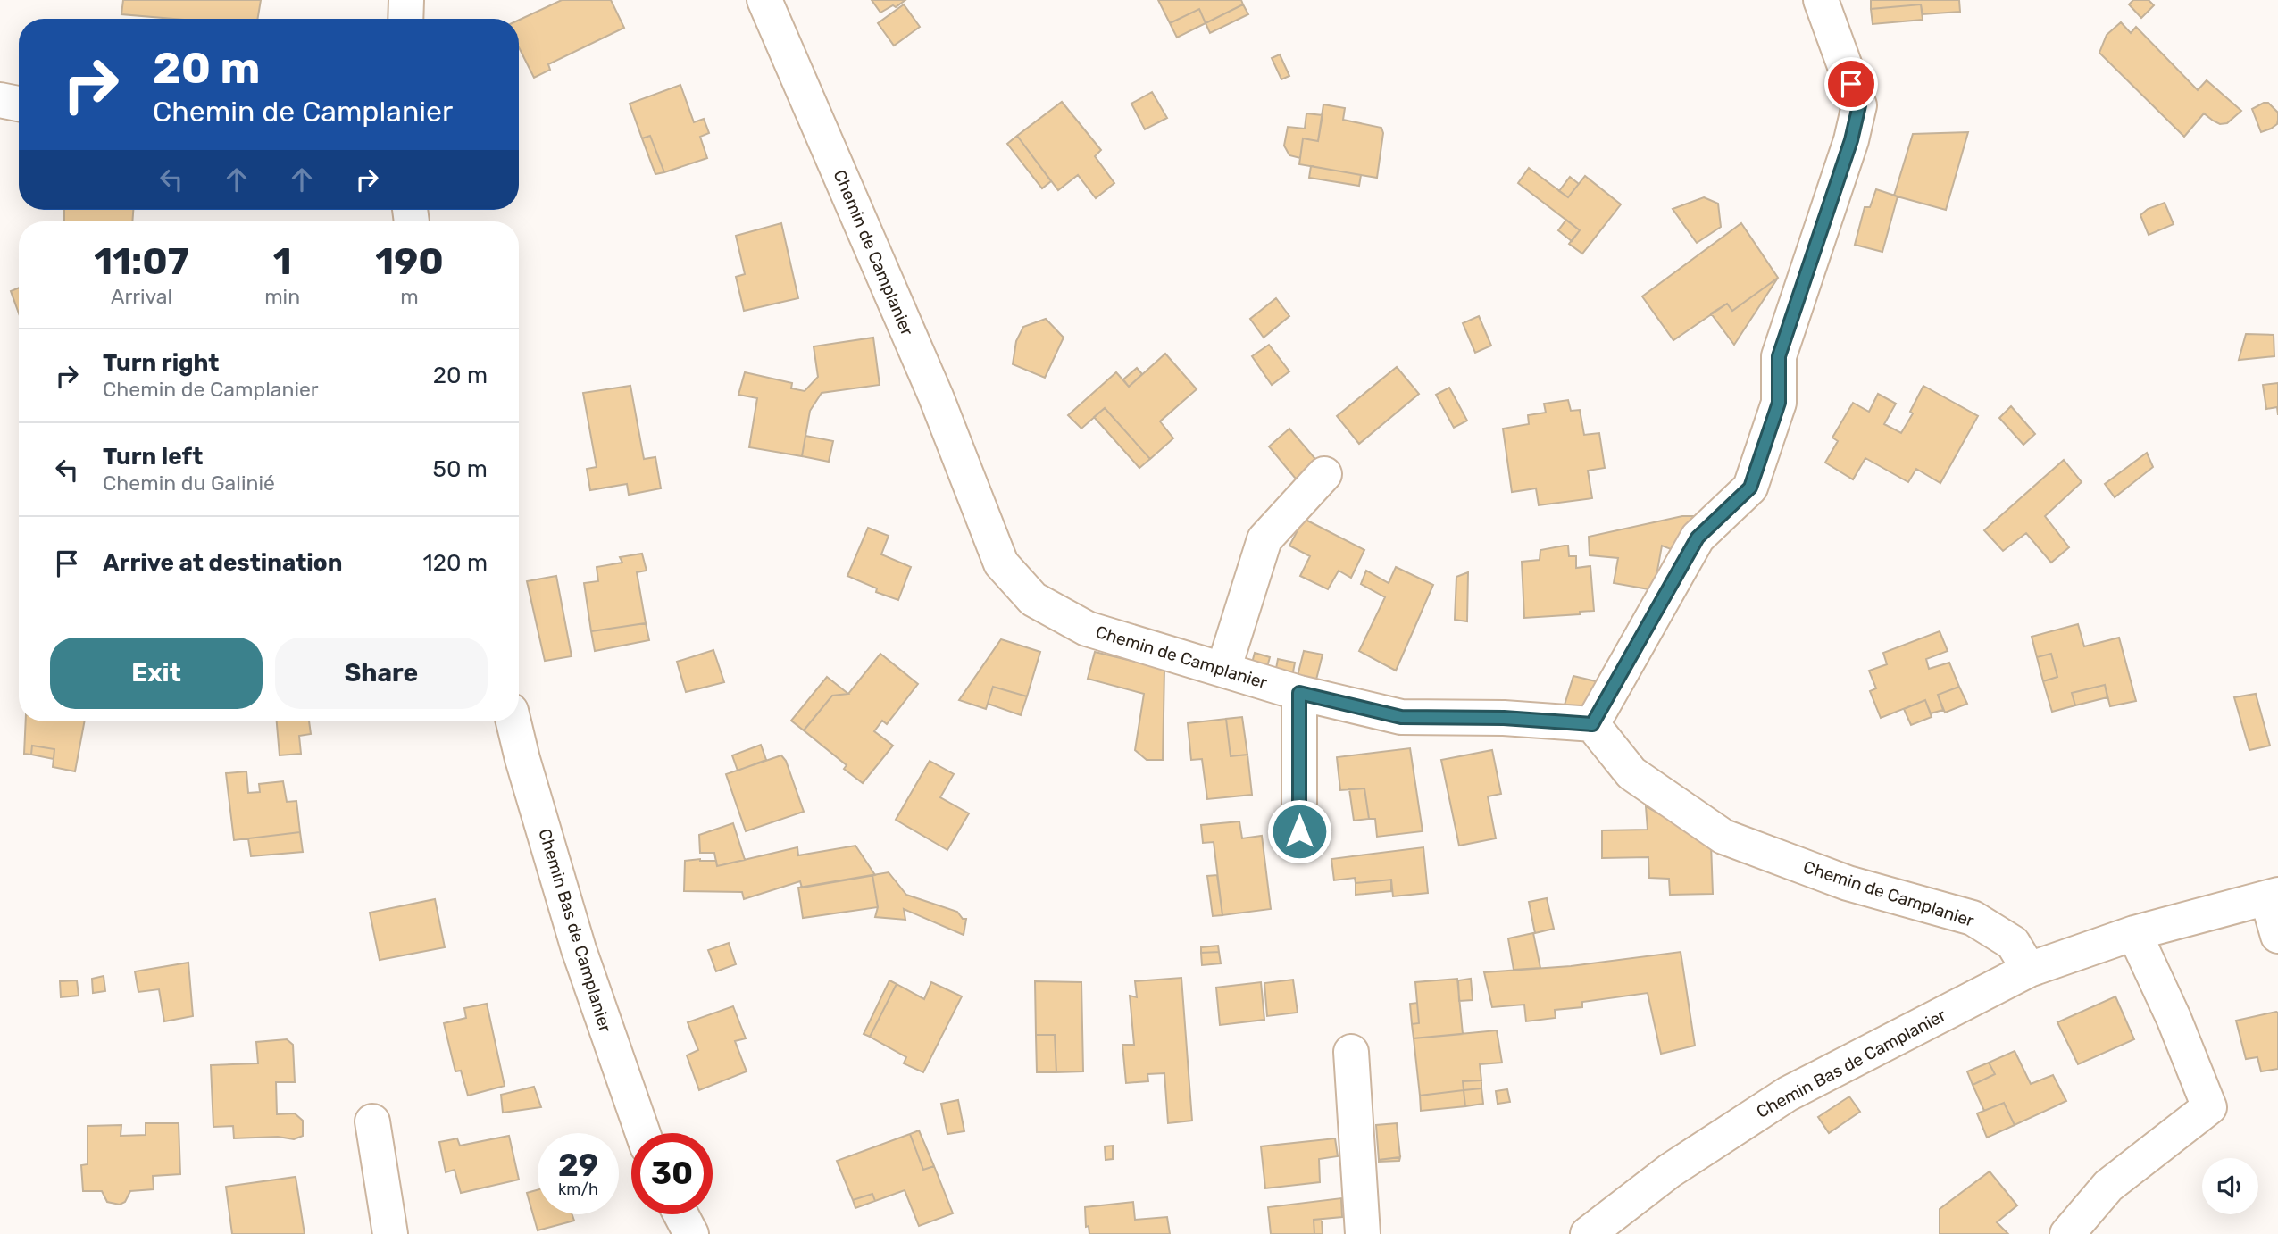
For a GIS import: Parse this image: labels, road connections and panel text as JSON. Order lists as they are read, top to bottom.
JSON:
{
  "streets": {
    "street": ["Chemin de Camplanier", "Chemin Bas de Camplanier"]
  },
  "crossings": [
    ["Chemin de Camplanier", "Chemin Bas de Camplanier"]
  ],
  "page": {
    "turn": ["20 m", "Chemin de Camplanier"],
    "eta": [
      "11:07",
      "Arrival",
      "1",
      "min",
      "190",
      "m"
    ],
    "list": [
      {
        "name": "Turn right",
        "note": "Chemin de Camplanier",
        "value": "20 m"
      },
      {
        "name": "Turn left",
        "note": "Chemin du Galinié",
        "value": "50 m"
      },
      {
        "name": "Arrive at destination",
        "value": "120 m"
      }
    ],
    "buttons": ["Exit", "Share"],
    "speed": "29 km/h",
    "limit": "30"
  }
}
